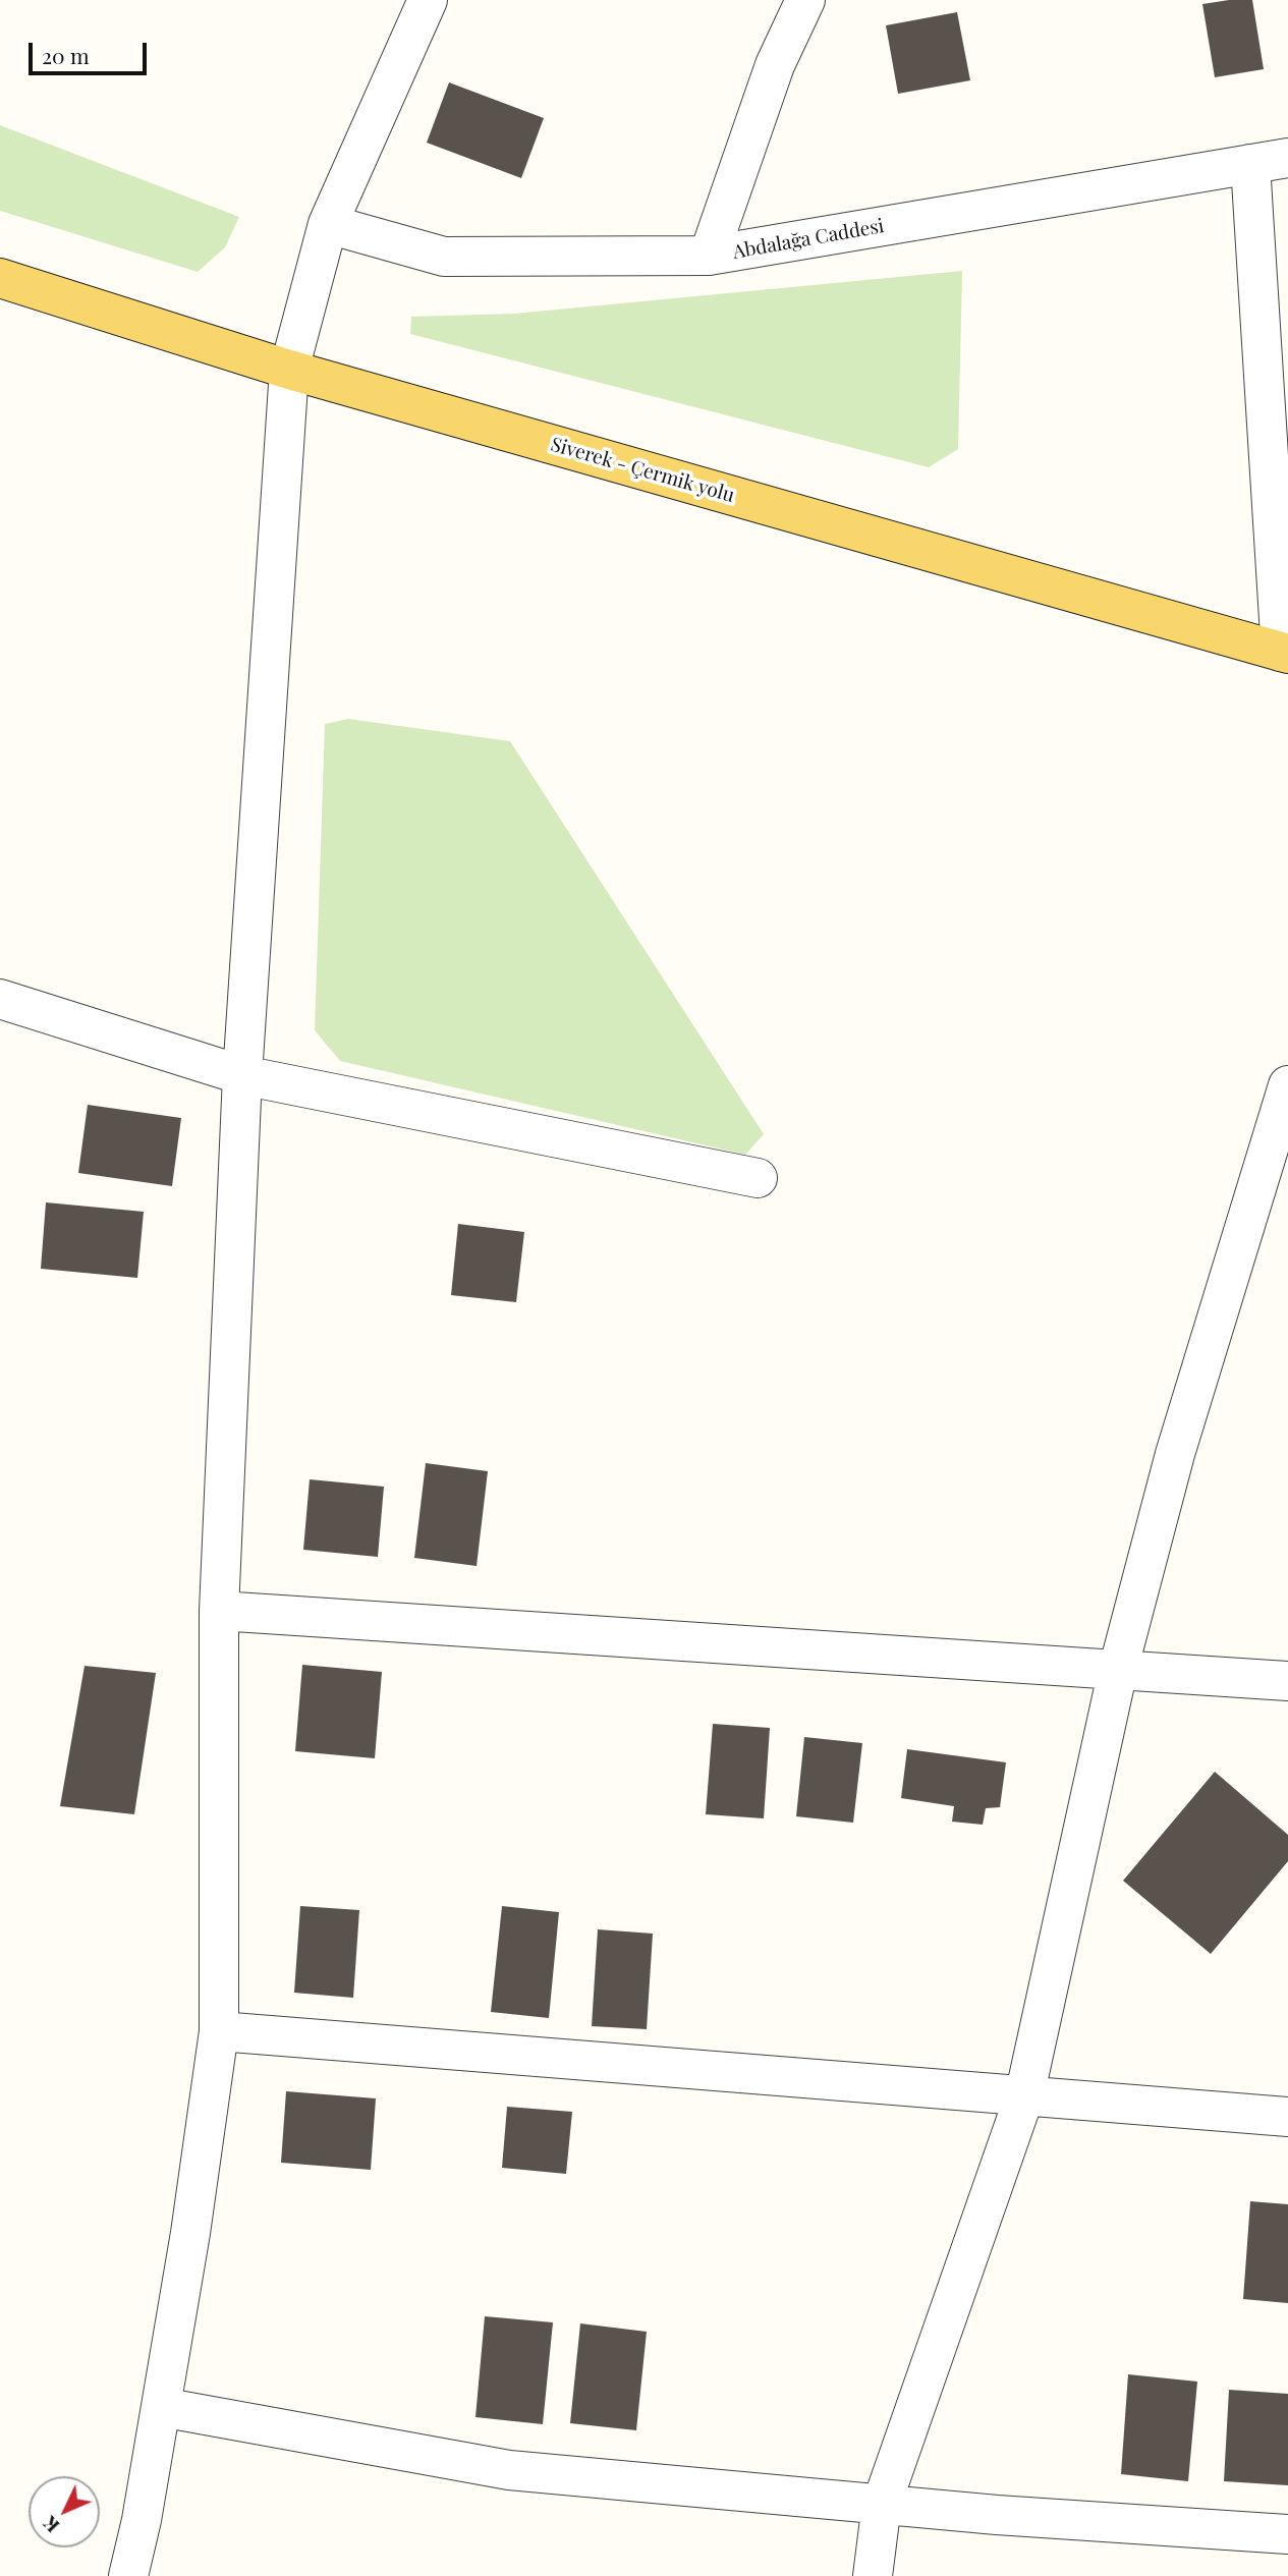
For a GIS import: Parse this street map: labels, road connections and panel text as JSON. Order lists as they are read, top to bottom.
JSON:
{
  "streets": {
    "main road": ["Siverek - Çermik yolu"],
    "street": ["Abdalağa Caddesi"]
  },
  "scale_bar": "20 m",
  "north": "bottom left"
}
